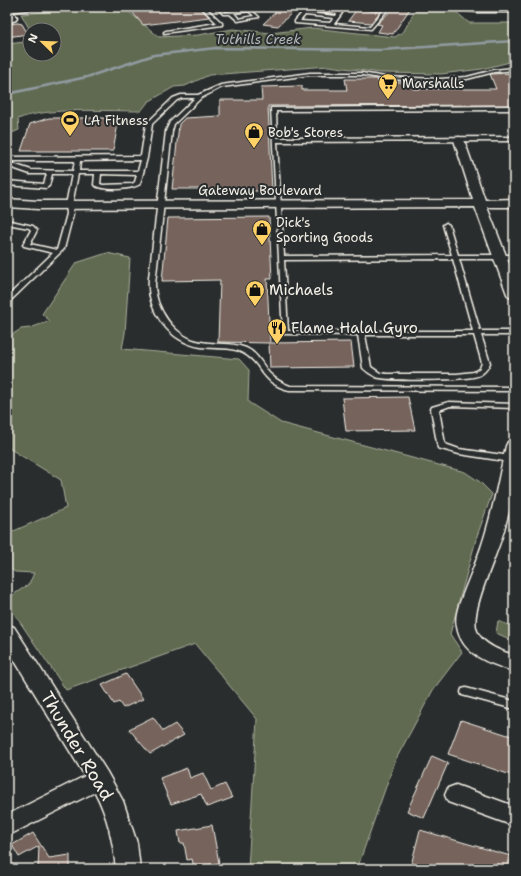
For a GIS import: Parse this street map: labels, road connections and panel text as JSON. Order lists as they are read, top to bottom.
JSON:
{
  "streets": {
    "street": ["Gateway Boulevard", "Thunder Road"]
  },
  "water": ["Tuthills Creek"],
  "places": {
    "supermarket": ["Marshalls"],
    "sports": ["LA Fitness"],
    "shop": ["Bob's Stores", "Dick's Sporting Goods", "Michaels"],
    "restaurant": ["Flame Halal Gyro"]
  },
  "north": "top left"
}
